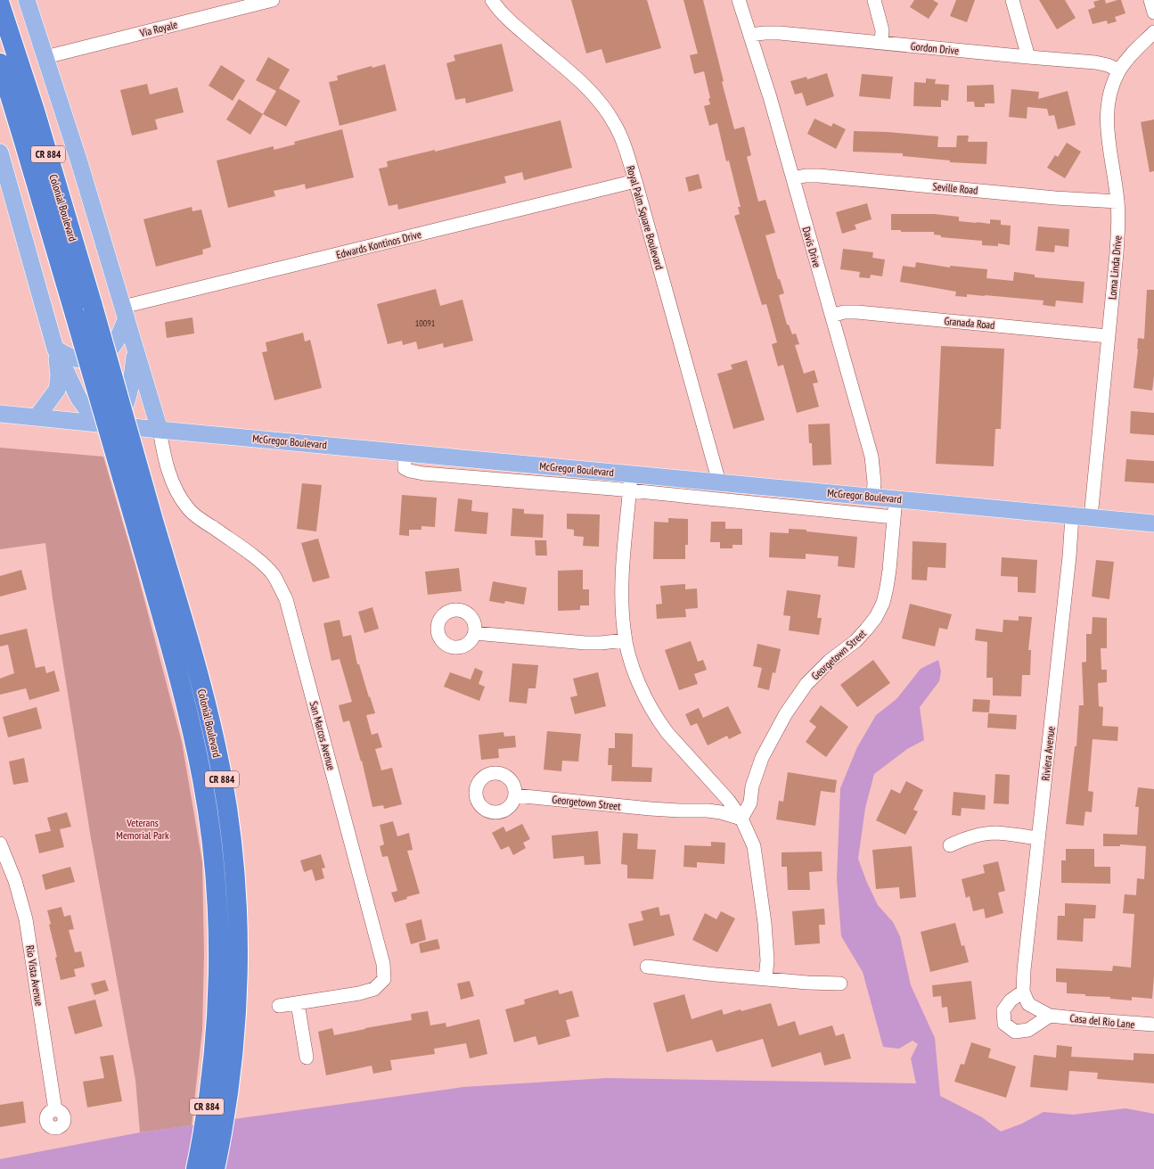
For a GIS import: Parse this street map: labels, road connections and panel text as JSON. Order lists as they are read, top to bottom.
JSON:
{
  "streets": {
    "highway": ["CR 884", "Colonial Boulevard"],
    "main road": ["McGregor Boulevard"],
    "street": [
      "Via Royale",
      "Gordon Drive",
      "Seville Road",
      "Royal Palm Square Boulevard",
      "Edwards Kontinos Drive",
      "Davis Drive",
      "Loma Linda Drive",
      "Granada Road",
      "Georgetown Street",
      "San Marcos Avenue",
      "Riviera Avenue",
      "Rio Vista Avenue",
      "Casa del Rio Lane"
    ]
  },
  "crossings": [
    ["Gordon Drive", "Davis Drive"],
    ["Gordon Drive", "Loma Linda Drive"],
    ["Seville Road", "Davis Drive"],
    ["Seville Road", "Loma Linda Drive"],
    ["Royal Palm Square Boulevard", "Edwards Kontinos Drive"],
    ["Royal Palm Square Boulevard", "McGregor Boulevard"],
    ["Davis Drive", "Granada Road"],
    ["Davis Drive", "McGregor Boulevard"],
    ["Loma Linda Drive", "Granada Road"],
    ["Loma Linda Drive", "McGregor Boulevard"],
    ["McGregor Boulevard", "Georgetown Street"],
    ["McGregor Boulevard", "San Marcos Avenue"],
    ["McGregor Boulevard", "Riviera Avenue"]
  ],
  "parks": ["Veterans Memorial Park"],
  "house_numbers": ["10091"]
}
